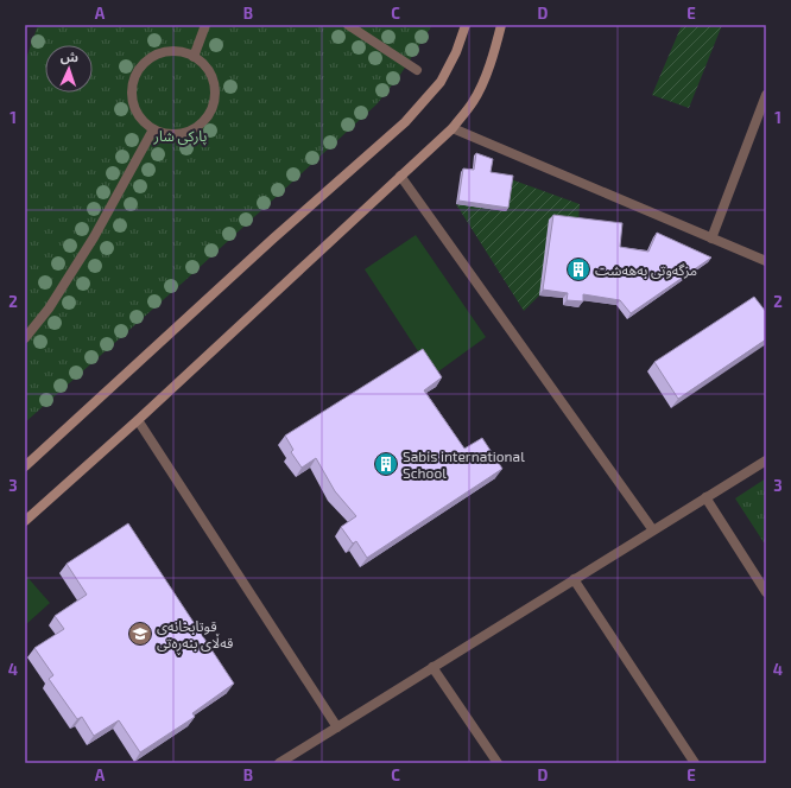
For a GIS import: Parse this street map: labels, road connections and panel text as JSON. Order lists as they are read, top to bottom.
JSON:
{
  "parks": ["پارکی شار"],
  "places": {
    "building": ["مزگەوتی بەهەشت", "Sabis international School"],
    "school or university": ["قوتابخانەی قەڵای بنەڕەتی"]
  },
  "north": "top",
  "grid": {
    "columns": [
      "A",
      "B",
      "C",
      "D",
      "E"
    ],
    "rows": [
      "1",
      "2",
      "3",
      "4"
    ]
  }
}
